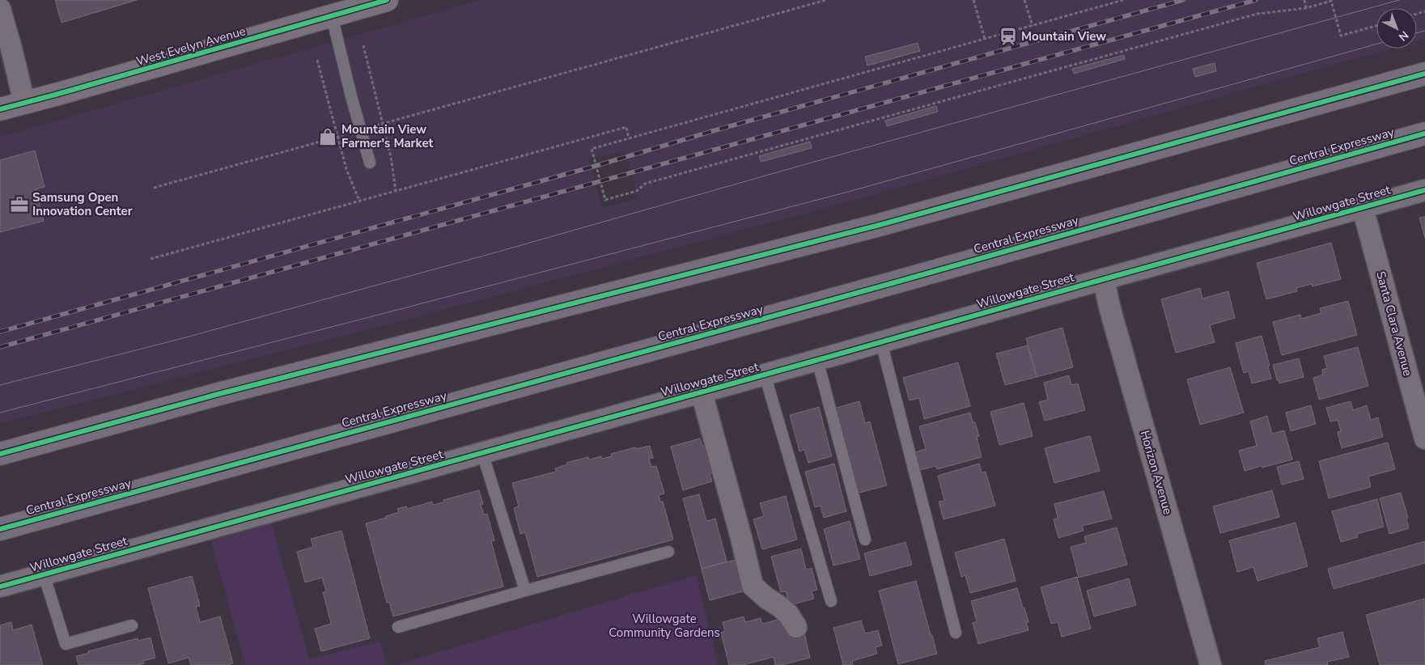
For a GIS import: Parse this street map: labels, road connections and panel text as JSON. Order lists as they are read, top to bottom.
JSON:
{
  "streets": {
    "highway": ["Central Expressway"],
    "main road": ["West Evelyn Avenue"],
    "street": ["Willowgate Street", "Santa Clara Avenue", "Horizon Avenue"]
  },
  "crossings": [
    ["Willowgate Street", "Santa Clara Avenue"],
    ["Willowgate Street", "Horizon Avenue"]
  ],
  "parks": ["Willowgate Community Gardens"],
  "places": {
    "station": ["Mountain View"],
    "shop": ["Mountain View Farmer's Market"],
    "office": ["Samsung Open Innovation Center"]
  },
  "north": "bottom right"
}
